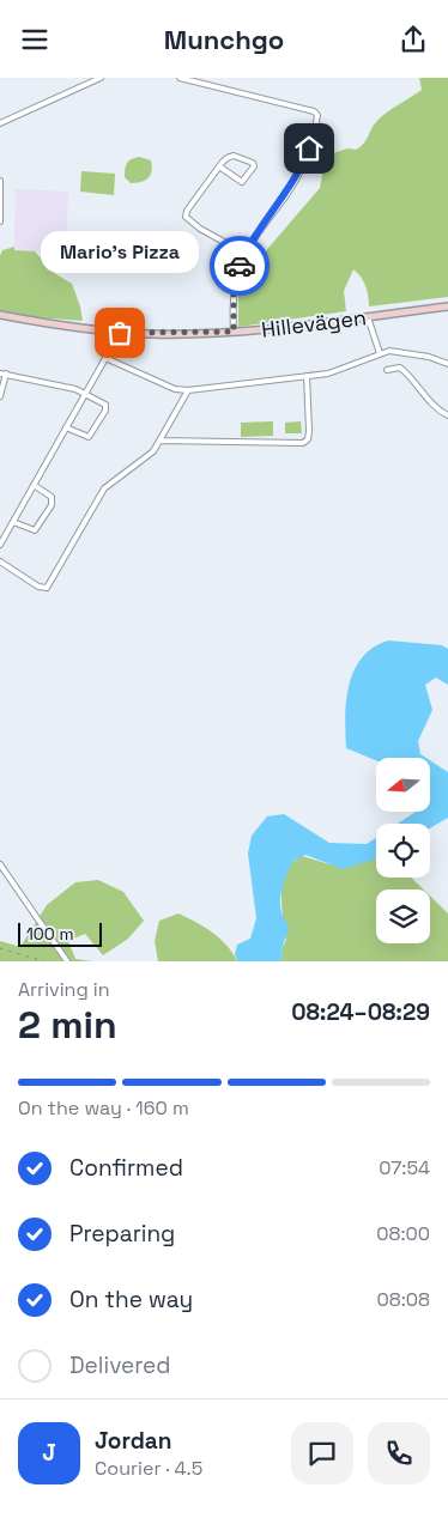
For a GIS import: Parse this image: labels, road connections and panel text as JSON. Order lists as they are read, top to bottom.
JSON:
{
  "streets": {
    "street": ["Hillevägen"]
  },
  "places": ["Mario's Pizza"],
  "scale_bar": "100 m",
  "north": "left",
  "page": {
    "header": "Munchgo",
    "bubble": "Mario's Pizza",
    "scale": "100 m",
    "heading": ["2 min", "Arriving in", "08:24–08:29"],
    "panel": ["Jordan", "Courier · 4.5"],
    "bar": "On the way · 160 m",
    "list": [
      ["Confirmed", "07:54"],
      ["Preparing", "08:00"],
      ["On the way", "08:08"],
      "Delivered"
    ],
    "round": "J"
  }
}
